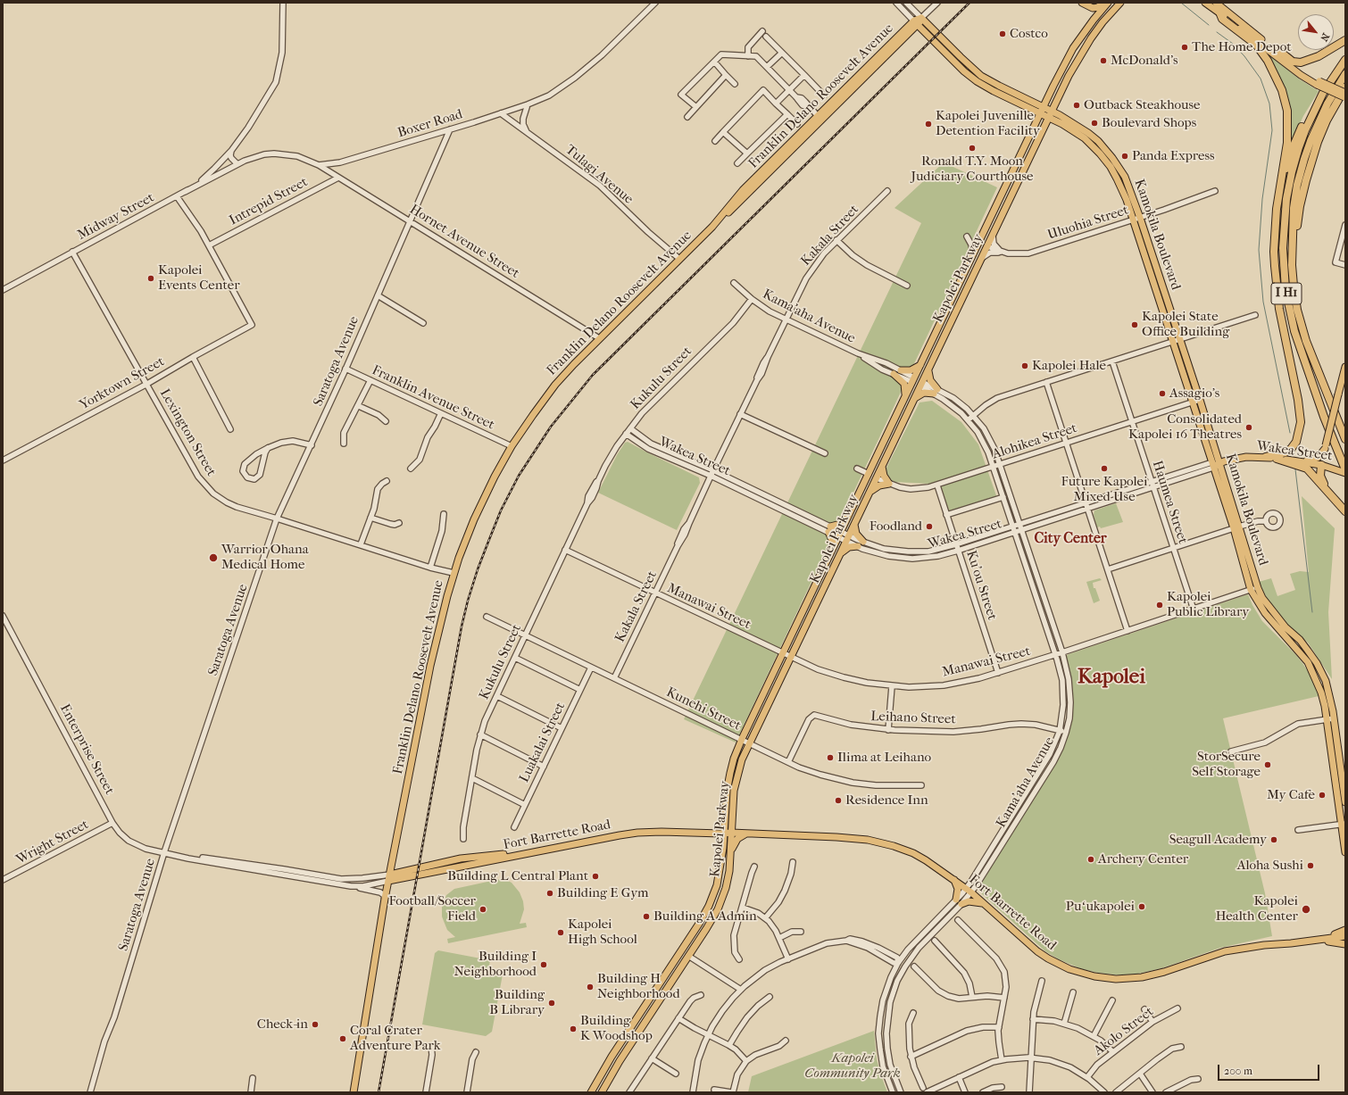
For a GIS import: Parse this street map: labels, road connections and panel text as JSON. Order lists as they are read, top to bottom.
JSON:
{
  "streets": {
    "highway": ["I H1"],
    "main road": [
      "Franklin Delano Roosevelt Avenue",
      "Kamokila Boulevard",
      "Kapolei Parkway",
      "Wakea Street",
      "Fort Barrette Road"
    ],
    "street": [
      "Boxer Road",
      "Tulagi Avenue",
      "Intrepid Street",
      "Midway Street",
      "Uluohia Street",
      "Kakala Street",
      "Hornet Avenue Street",
      "Kama'aha Avenue",
      "Saratoga Avenue",
      "Kukulu Street",
      "Yorktown Street",
      "Franklin Avenue Street",
      "Lexington Street",
      "Alohikea Street",
      "Haumea Street",
      "Ku'ou Street",
      "Manawai Street",
      "Kunehi Street",
      "Leihano Street",
      "Luakalai Street",
      "Enterprise Street",
      "Wright Street",
      "Akolo Street"
    ]
  },
  "crossings": [
    ["Franklin Delano Roosevelt Avenue", "Tulagi Avenue"],
    ["Franklin Delano Roosevelt Avenue", "Kamokila Boulevard"],
    ["Franklin Delano Roosevelt Avenue", "Hornet Avenue Street"],
    ["Franklin Delano Roosevelt Avenue", "Franklin Avenue Street"],
    ["Franklin Delano Roosevelt Avenue", "Lexington Street"],
    ["Franklin Delano Roosevelt Avenue", "Enterprise Street"],
    ["Franklin Delano Roosevelt Avenue", "Fort Barrette Road"],
    ["Boxer Road", "Tulagi Avenue"],
    ["Boxer Road", "Midway Street"],
    ["Boxer Road", "Hornet Avenue Street"],
    ["Boxer Road", "Saratoga Avenue"],
    ["Intrepid Street", "Hornet Avenue Street"],
    ["Intrepid Street", "Yorktown Street"],
    ["Midway Street", "Lexington Street"],
    ["Uluohia Street", "Kamokila Boulevard"],
    ["Uluohia Street", "Kapolei Parkway"],
    ["Kamokila Boulevard", "Kapolei Parkway"],
    ["Kamokila Boulevard", "Alohikea Street"],
    ["Kamokila Boulevard", "Wakea Street"],
    ["Kamokila Boulevard", "Manawai Street"],
    ["Kakala Street", "Kama'aha Avenue"],
    ["Kakala Street", "Wakea Street"],
    ["Kakala Street", "Manawai Street"],
    ["Kakala Street", "Kunehi Street"],
    ["Hornet Avenue Street", "Saratoga Avenue"],
    ["Kapolei Parkway", "Kama'aha Avenue"],
    ["Kapolei Parkway", "Alohikea Street"],
    ["Kapolei Parkway", "Wakea Street"],
    ["Kapolei Parkway", "Manawai Street"],
    ["Kapolei Parkway", "Kunehi Street"],
    ["Kapolei Parkway", "Fort Barrette Road"],
    ["I H1", "Wakea Street"],
    ["Kama'aha Avenue", "Kukulu Street"],
    ["Kama'aha Avenue", "Alohikea Street"],
    ["Kama'aha Avenue", "Wakea Street"],
    ["Kama'aha Avenue", "Manawai Street"],
    ["Kama'aha Avenue", "Leihano Street"],
    ["Kama'aha Avenue", "Fort Barrette Road"],
    ["Saratoga Avenue", "Franklin Avenue Street"],
    ["Saratoga Avenue", "Lexington Street"],
    ["Saratoga Avenue", "Enterprise Street"],
    ["Kukulu Street", "Wakea Street"],
    ["Kukulu Street", "Manawai Street"],
    ["Kukulu Street", "Kunehi Street"],
    ["Yorktown Street", "Lexington Street"],
    ["Alohikea Street", "Haumea Street"],
    ["Alohikea Street", "Ku'ou Street"],
    ["Wakea Street", "Haumea Street"],
    ["Wakea Street", "Ku'ou Street"],
    ["Haumea Street", "Manawai Street"],
    ["Ku'ou Street", "Manawai Street"],
    ["Kunehi Street", "Leihano Street"],
    ["Kunehi Street", "Luakalai Street"],
    ["Enterprise Street", "Fort Barrette Road"],
    ["Enterprise Street", "Wright Street"]
  ],
  "districts": ["City Center", "Kapolei"],
  "parks": ["Kapolei Community Park"],
  "places": [
    "Costco",
    "The Home Depot",
    "McDonald's",
    "Outback Steakhouse",
    "Boulevard Shops",
    "Kapolei Juvenille Detention Facility",
    "Ronald T.Y. Moon Judiciary Courthouse",
    "Panda Express",
    "Kapolei Events Center",
    "Kapolei State Office Building",
    "Kapolei Hale",
    "Assagio's",
    "Consolidated Kapolei 16 Theatres",
    "Future Kapolei Mixed Use",
    "Foodland",
    "Warrior Ohana Medical Home",
    "Kapolei Public Library",
    "Ilima at Leihano",
    "StorSecure Self Storage",
    "My Cafe",
    "Residence Inn",
    "Seagull Academy",
    "Archery Center",
    "Aloha Sushi",
    "Building L Central Plant",
    "Building E Gym",
    "Puʻukapolei",
    "Football/Soccer Field",
    "Kapolei Health Center",
    "Building A Admin",
    "Kapolei High School",
    "Building I Neighborhood",
    "Building H Neighborhood",
    "Building B Library",
    "Check-in",
    "Building K Woodshop",
    "Coral Crater Adventure Park"
  ],
  "scale_bar": "200 m",
  "north": "bottom right"
}
